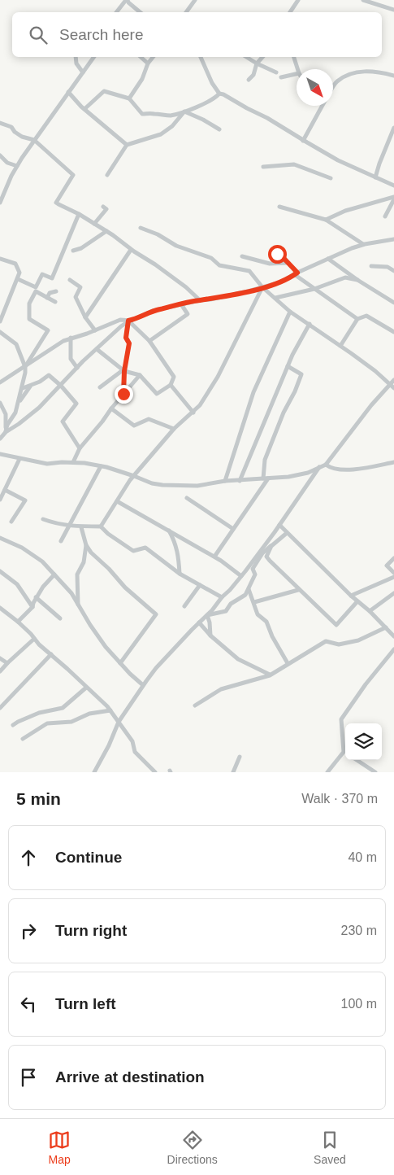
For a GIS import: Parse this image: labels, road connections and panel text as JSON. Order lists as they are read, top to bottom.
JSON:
{
  "north": "bottom right",
  "page": {
    "search": "Search here",
    "heading": ["5 min", "Walk · 370 m"],
    "list": [
      ["Continue", "40 m"],
      ["Turn right", "230 m"],
      ["Turn left", "100 m"],
      "Arrive at destination"
    ],
    "nav": ["Map", "Directions", "Saved"]
  }
}
